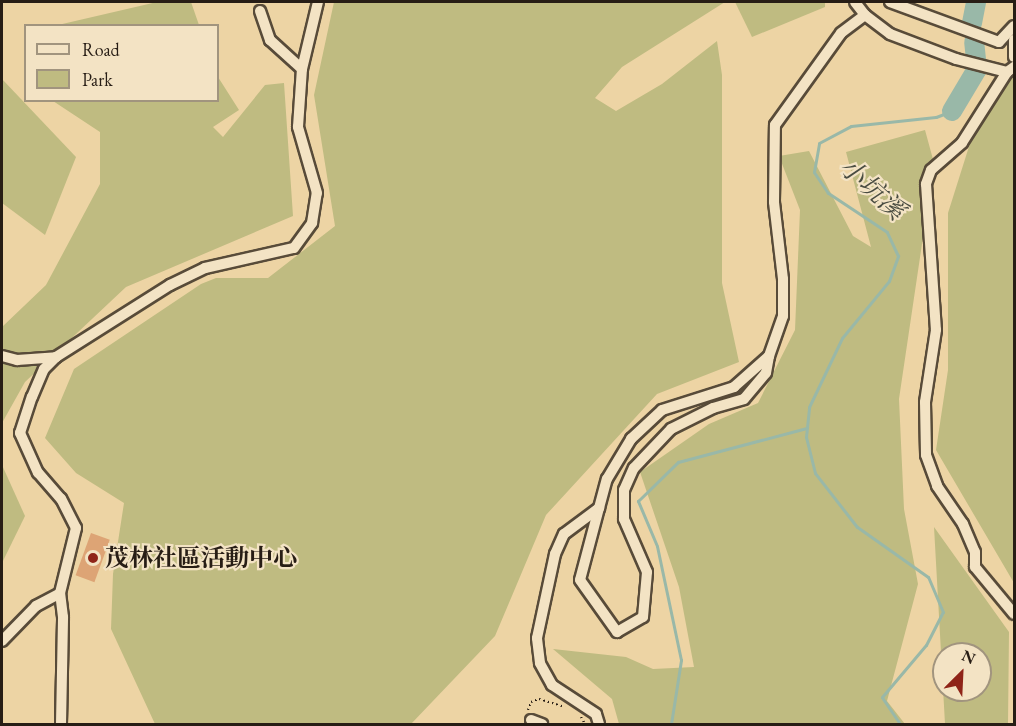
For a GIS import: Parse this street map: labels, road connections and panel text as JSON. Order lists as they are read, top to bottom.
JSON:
{
  "water": ["小坑溪"],
  "places": ["茂林社區活動中心"],
  "legend": ["Road", "Park"],
  "north": "top right"
}
